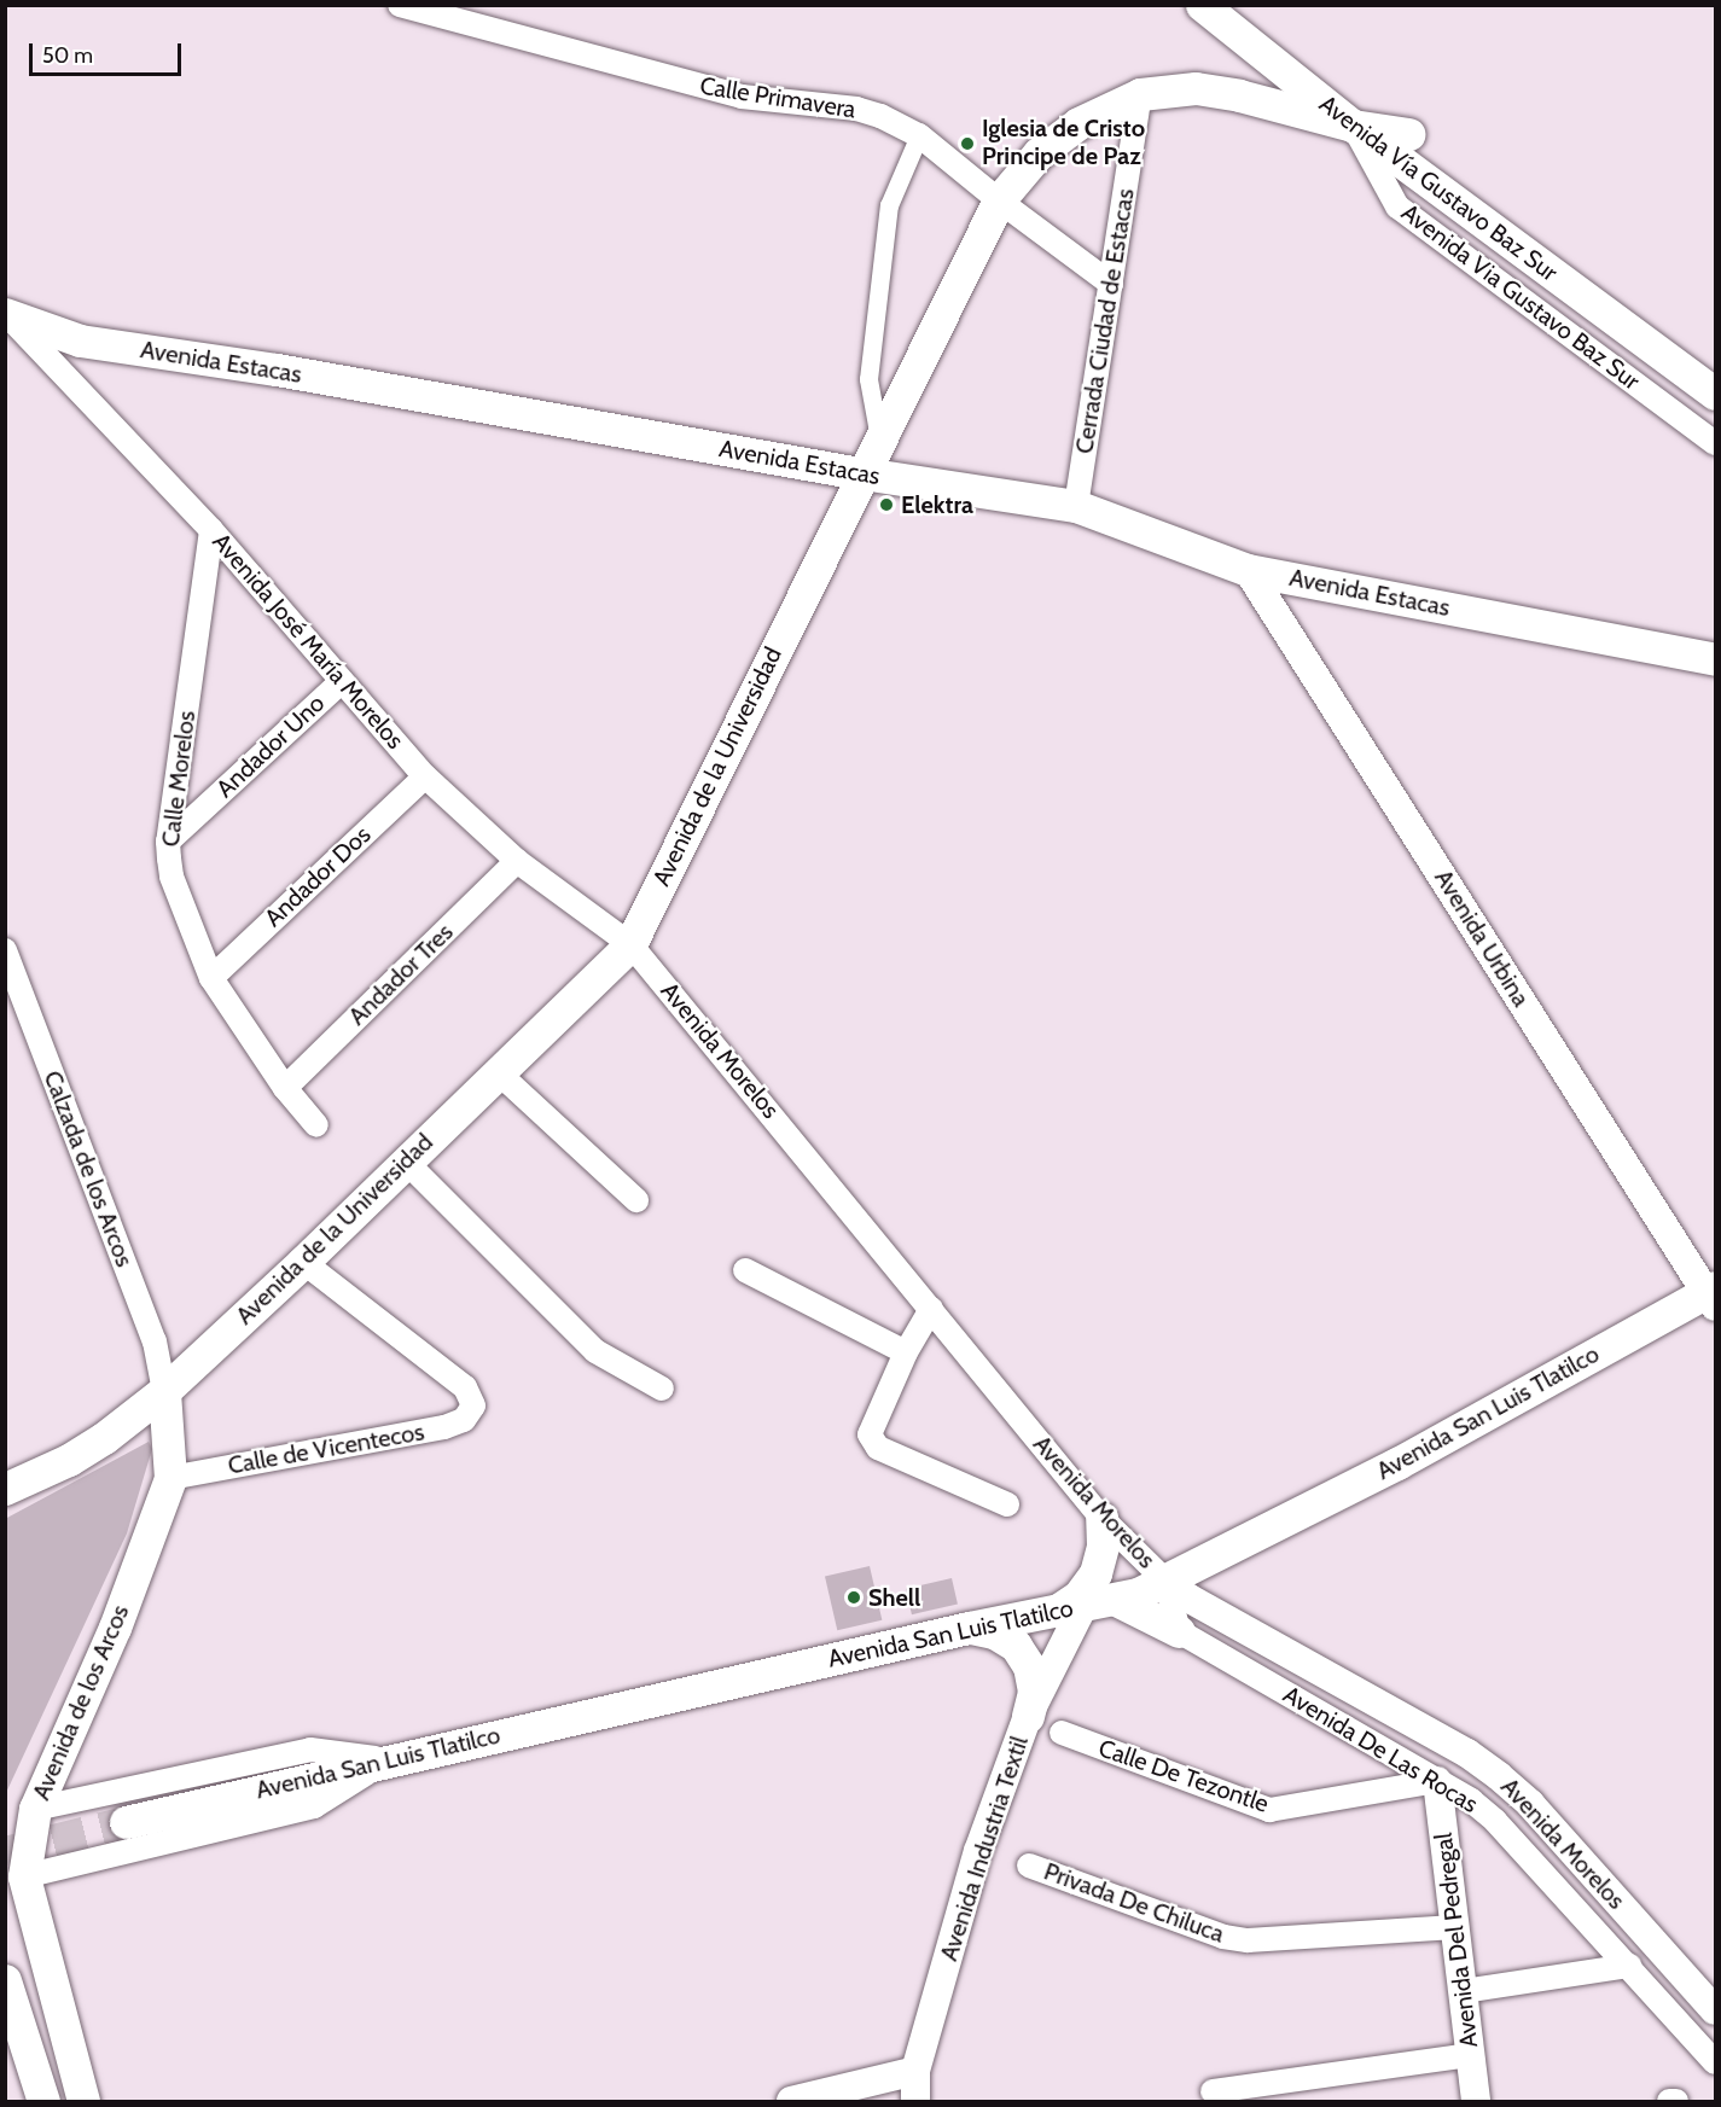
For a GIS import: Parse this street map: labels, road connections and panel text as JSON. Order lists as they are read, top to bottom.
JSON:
{
  "streets": {
    "main road": [
      "Avenida Vía Gustavo Baz Sur",
      "Avenida Via Gustavo Baz Sur",
      "Avenida Estacas",
      "Avenida de la Universidad",
      "Avenida San Luis Tlatilco",
      "Avenida de los Arcos"
    ],
    "street": [
      "Calle Primavera",
      "Cerrada Ciudad de Estacas",
      "Avenida José María Morelos",
      "Andador Uno",
      "Calle Morelos",
      "Andador Dos",
      "Avenida Urbina",
      "Andador Tres",
      "Avenida Morelos",
      "Calzada de los Arcos",
      "Calle de Vicentecos",
      "Avenida De Las Rocas",
      "Calle De Tezontle",
      "Avenida Industria Textil",
      "Privada De Chiluca",
      "Avenida Del Pedregal"
    ]
  },
  "crossings": [
    ["Calle Primavera", "Cerrada Ciudad de Estacas"],
    ["Calle Primavera", "Avenida de la Universidad"],
    ["Avenida Vía Gustavo Baz Sur", "Avenida Via Gustavo Baz Sur"],
    ["Avenida Vía Gustavo Baz Sur", "Avenida de la Universidad"],
    ["Avenida Via Gustavo Baz Sur", "Avenida de la Universidad"],
    ["Cerrada Ciudad de Estacas", "Avenida Estacas"],
    ["Cerrada Ciudad de Estacas", "Avenida de la Universidad"],
    ["Avenida Estacas", "Avenida José María Morelos"],
    ["Avenida Estacas", "Avenida de la Universidad"],
    ["Avenida Estacas", "Avenida Urbina"],
    ["Avenida José María Morelos", "Andador Uno"],
    ["Avenida José María Morelos", "Avenida de la Universidad"],
    ["Avenida José María Morelos", "Calle Morelos"],
    ["Avenida José María Morelos", "Andador Dos"],
    ["Avenida José María Morelos", "Andador Tres"],
    ["Avenida José María Morelos", "Avenida Morelos"],
    ["Andador Uno", "Calle Morelos"],
    ["Avenida de la Universidad", "Avenida Morelos"],
    ["Avenida de la Universidad", "Calzada de los Arcos"],
    ["Avenida de la Universidad", "Calle de Vicentecos"],
    ["Avenida de la Universidad", "Avenida de los Arcos"],
    ["Calle Morelos", "Andador Dos"],
    ["Calle Morelos", "Andador Tres"],
    ["Avenida Urbina", "Avenida San Luis Tlatilco"],
    ["Avenida Morelos", "Avenida San Luis Tlatilco"],
    ["Calzada de los Arcos", "Avenida de los Arcos"],
    ["Avenida San Luis Tlatilco", "Avenida Industria Textil"],
    ["Calle de Vicentecos", "Avenida de los Arcos"],
    ["Avenida De Las Rocas", "Calle De Tezontle"],
    ["Avenida De Las Rocas", "Avenida Del Pedregal"],
    ["Calle De Tezontle", "Avenida Del Pedregal"],
    ["Privada De Chiluca", "Avenida Del Pedregal"]
  ],
  "places": ["Iglesia de Cristo Principe de Paz", "Elektra", "Shell"],
  "scale_bar": "50 m"
}
